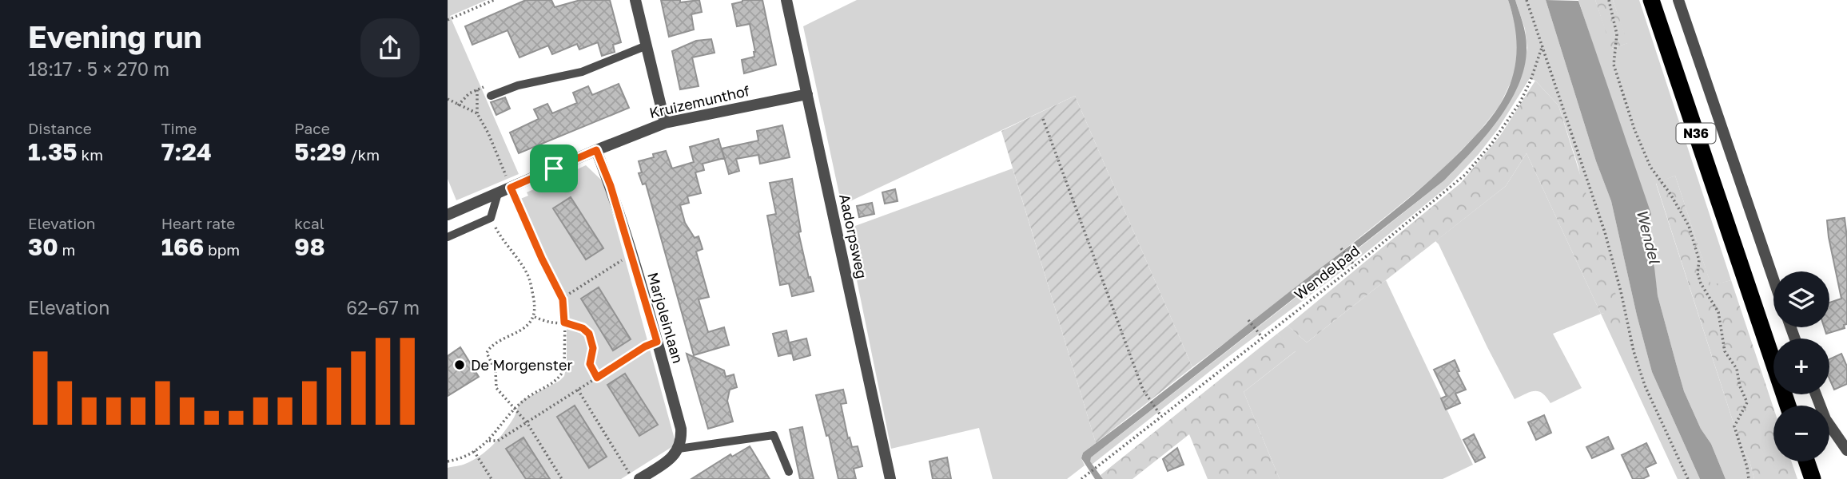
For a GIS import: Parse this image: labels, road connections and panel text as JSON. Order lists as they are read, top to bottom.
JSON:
{
  "streets": {
    "highway": ["N36"],
    "street": ["Kruizemunthof", "Aadorpsweg", "Marjoleinlaan"],
    "path": ["Wendelpad"]
  },
  "crossings": [
    ["Kruizemunthof", "Aadorpsweg"],
    ["Kruizemunthof", "Marjoleinlaan"]
  ],
  "water": ["Wendel"],
  "places": ["De Morgenster"],
  "page": {
    "heading": ["Evening run", "18:17 · 5 × 270 m"],
    "stats": [
      ["Distance", "1.35 km"],
      ["Time", "7:24"],
      ["Pace", "5:29 /km"],
      ["Elevation", "30 m"],
      ["Heart rate", "166 bpm"],
      ["kcal", "98"]
    ],
    "map_buttons": ["+", "−"],
    "chart": ["Elevation", "62–67 m"]
  }
}
